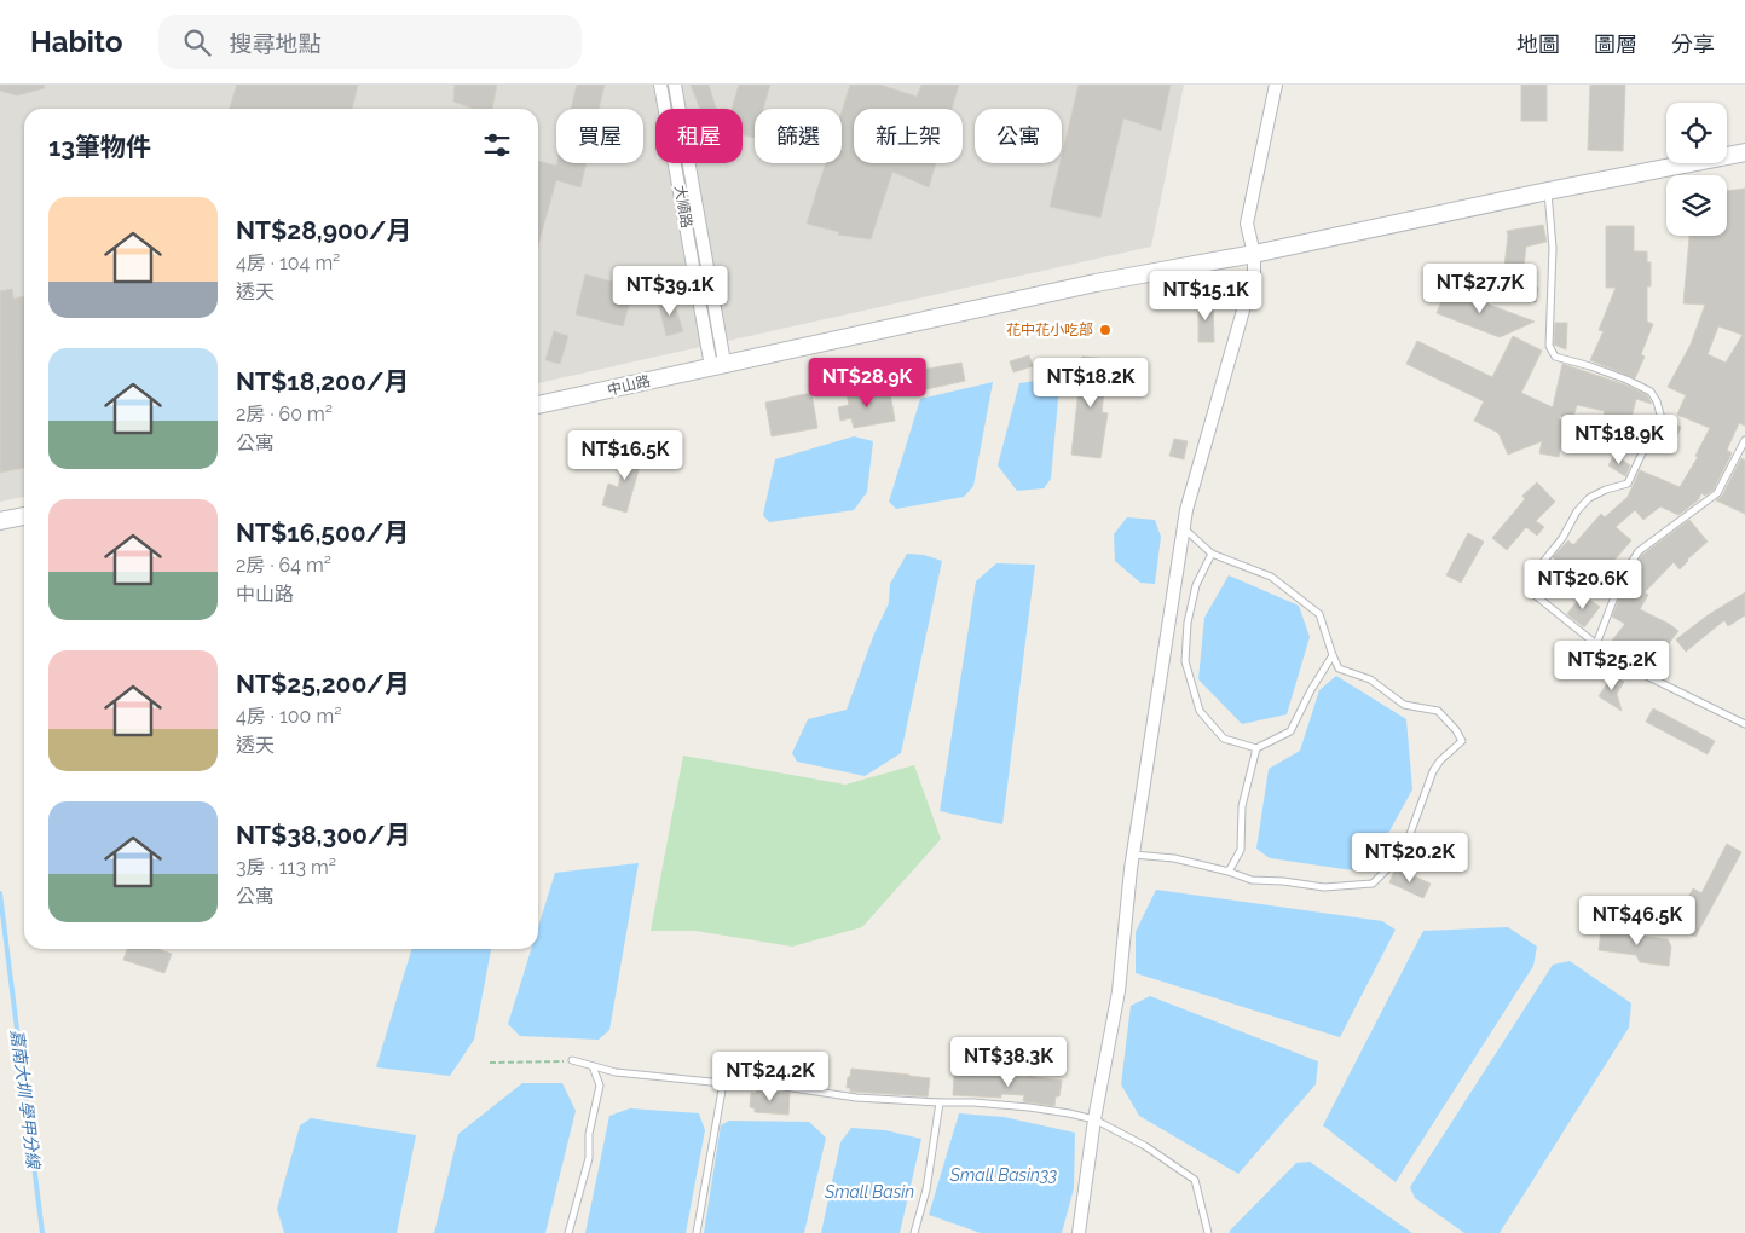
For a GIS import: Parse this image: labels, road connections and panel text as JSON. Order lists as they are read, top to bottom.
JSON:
{
  "streets": {
    "main road": ["中山路"],
    "street": ["大順路"]
  },
  "crossings": [
    ["大順路", "中山路"]
  ],
  "water": ["嘉南大圳 學甲分線", "Small Basin33", "Small Basin"],
  "places": ["花中花小吃部"],
  "page": {
    "header": "Habito",
    "search": "搜尋地點",
    "nav": ["地圖", "圖層", "分享"],
    "chip": [
      "買屋",
      "租屋",
      "篩選",
      "新上架",
      "公寓"
    ],
    "heading": "13筆物件",
    "list": [
      {
        "name": "NT$28,900/月",
        "note": "4房 · 104 m² · 透天"
      },
      {
        "name": "NT$18,200/月",
        "note": "2房 · 60 m² · 公寓"
      },
      {
        "name": "NT$16,500/月",
        "note": "2房 · 64 m² · 中山路"
      },
      {
        "name": "NT$25,200/月",
        "note": "4房 · 100 m² · 透天"
      },
      {
        "name": "NT$38,300/月",
        "note": "3房 · 113 m² · 公寓"
      }
    ],
    "price": [
      "NT$27.7K",
      "NT$39.1K",
      "NT$15.1K",
      "NT$28.9K",
      "NT$18.2K",
      "NT$18.9K",
      "NT$16.5K",
      "NT$20.6K",
      "NT$25.2K",
      "NT$20.2K",
      "NT$46.5K",
      "NT$38.3K",
      "NT$24.2K"
    ]
  }
}
